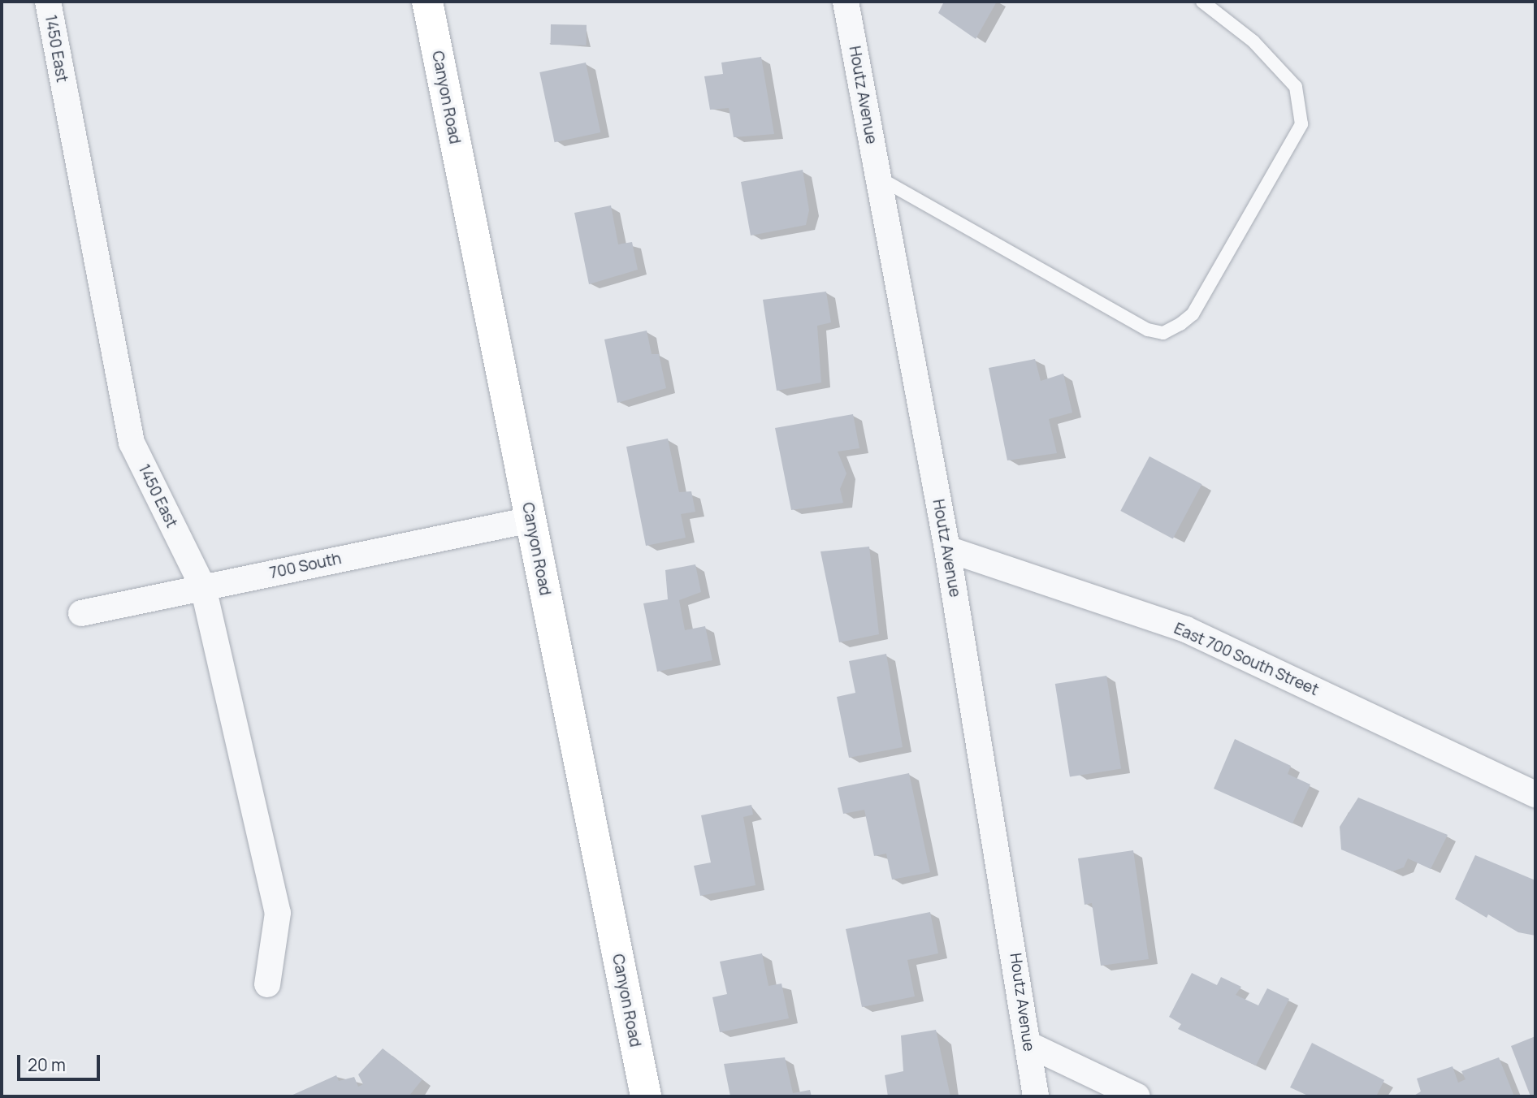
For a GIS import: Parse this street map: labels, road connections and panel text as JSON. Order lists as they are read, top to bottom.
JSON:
{
  "streets": {
    "main road": ["Canyon Road"],
    "street": [
      "1450 East",
      "Houtz Avenue",
      "700 South",
      "East 700 South Street"
    ]
  },
  "crossings": [
    ["1450 East", "700 South"],
    ["Houtz Avenue", "East 700 South Street"],
    ["Canyon Road", "700 South"]
  ],
  "scale_bar": "20 m"
}
